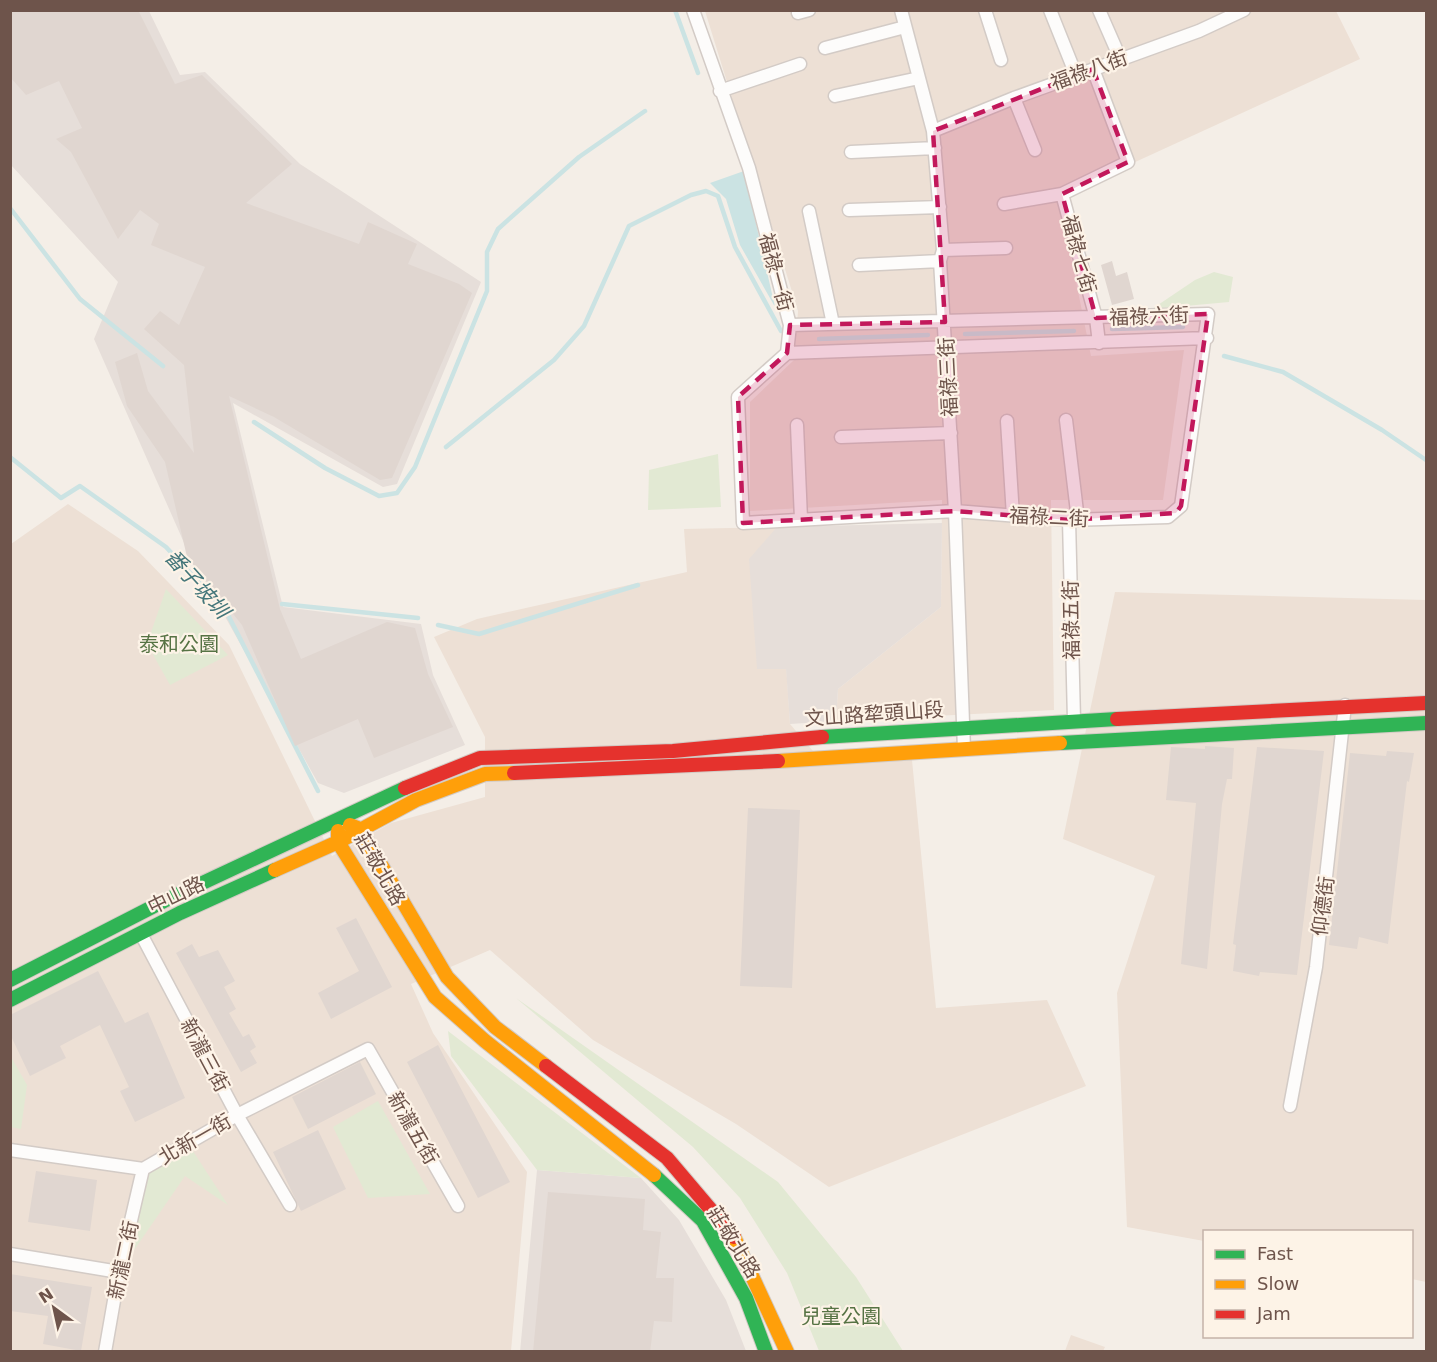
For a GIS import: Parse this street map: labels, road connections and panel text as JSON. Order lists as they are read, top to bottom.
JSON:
{
  "streets": {
    "main road": ["文山路犂頭山段", "莊敬北路", "中山路"],
    "street": [
      "福祿八街",
      "福祿七街",
      "福祿一街",
      "福祿六街",
      "福祿三街",
      "福祿二街",
      "福祿五街",
      "仰德街",
      "新瀧三街",
      "新瀧五街",
      "北新一街",
      "新瀧二街"
    ]
  },
  "crossings": [
    ["福祿八街", "福祿七街"],
    ["福祿八街", "福祿三街"],
    ["福祿七街", "福祿六街"],
    ["福祿一街", "福祿六街"],
    ["福祿一街", "福祿二街"],
    ["福祿六街", "福祿三街"],
    ["福祿六街", "福祿二街"],
    ["福祿三街", "福祿二街"],
    ["福祿三街", "文山路犂頭山段"],
    ["福祿二街", "福祿五街"],
    ["福祿五街", "文山路犂頭山段"],
    ["文山路犂頭山段", "莊敬北路"],
    ["文山路犂頭山段", "中山路"],
    ["文山路犂頭山段", "仰德街"],
    ["莊敬北路", "中山路"],
    ["中山路", "新瀧三街"],
    ["新瀧三街", "北新一街"],
    ["新瀧五街", "北新一街"],
    ["北新一街", "新瀧二街"]
  ],
  "water": ["番子坡圳"],
  "parks": ["泰和公園", "兒童公園"],
  "legend": ["Fast", "Slow", "Jam"],
  "north": "top left"
}
